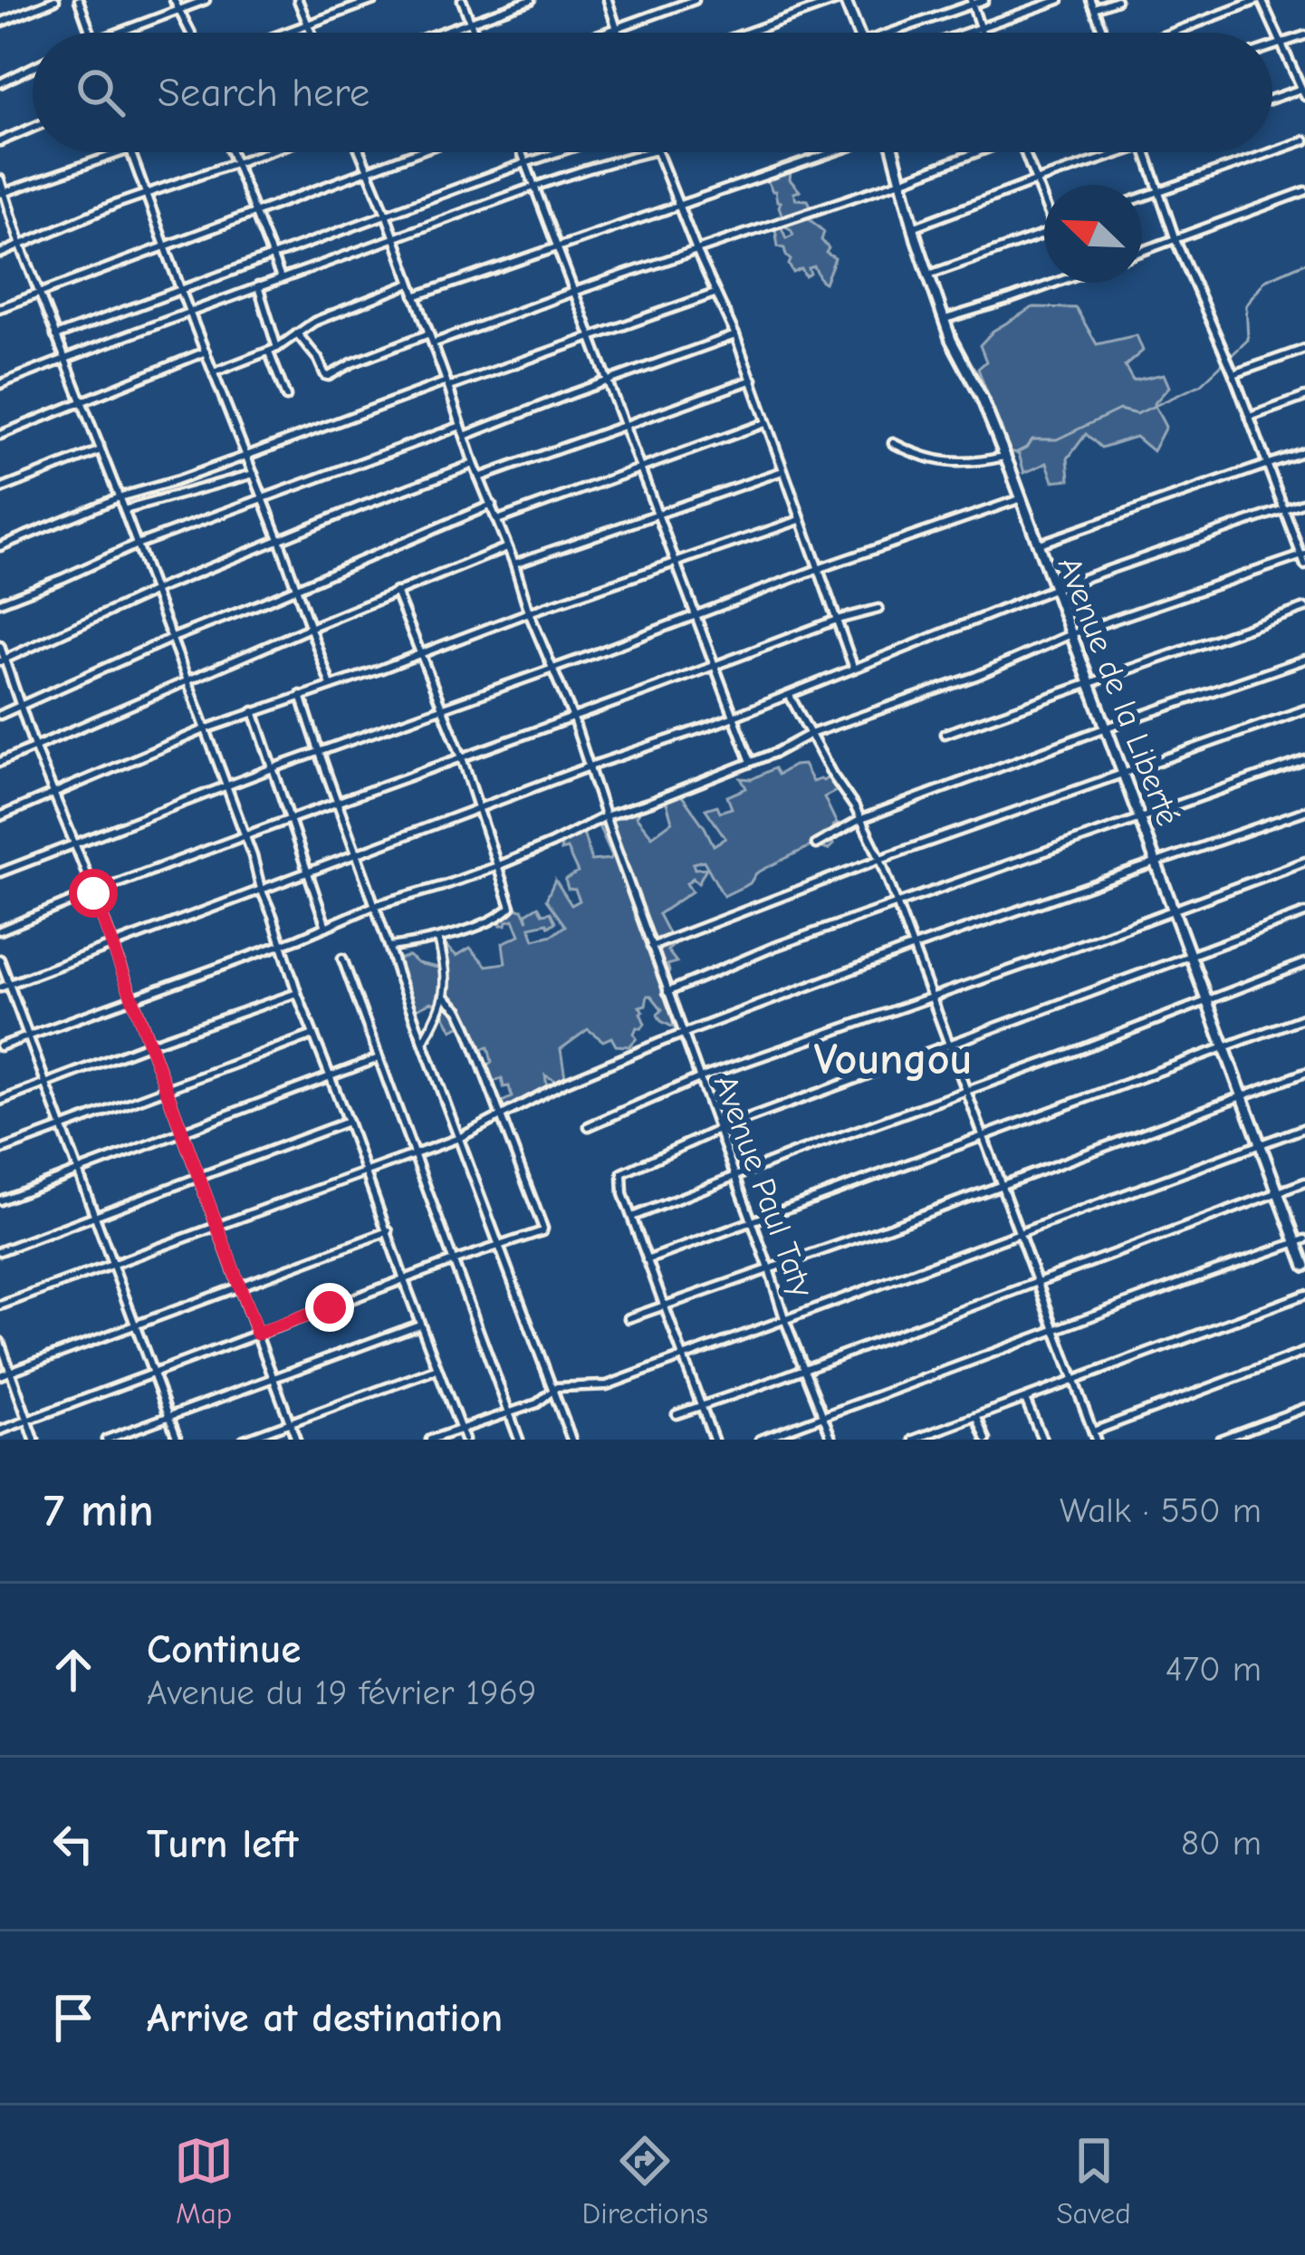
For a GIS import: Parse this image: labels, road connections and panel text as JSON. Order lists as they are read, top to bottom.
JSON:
{
  "streets": {
    "street": ["Avenue de la Liberté", "Avenue Paul Taty"]
  },
  "districts": ["Voungou"],
  "north": "top left",
  "page": {
    "search": "Search here",
    "heading": ["7 min", "Walk · 550 m"],
    "list": [
      ["Continue", "Avenue du 19 février 1969", "470 m"],
      ["Turn left", "80 m"],
      "Arrive at destination"
    ],
    "nav": ["Map", "Directions", "Saved"]
  }
}
